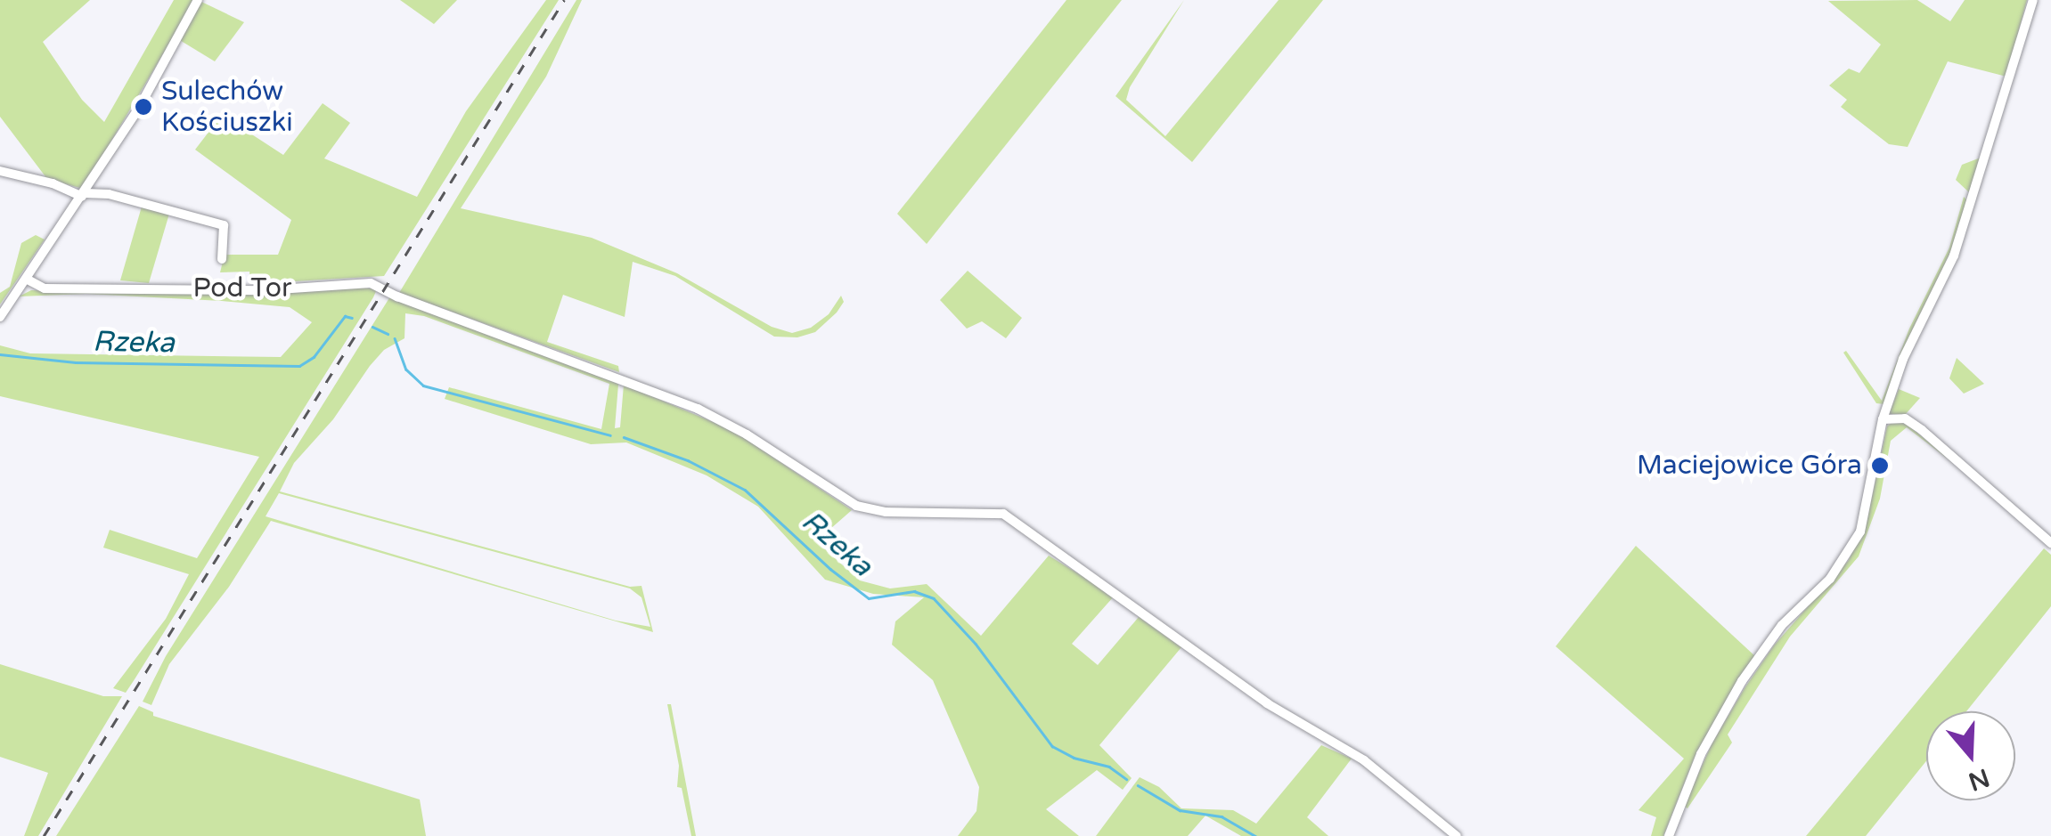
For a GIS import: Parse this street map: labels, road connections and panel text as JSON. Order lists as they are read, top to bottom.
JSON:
{
  "streets": {
    "street": ["Pod Tor"]
  },
  "water": ["Rzeka"],
  "places": ["Sulechów Kościuszki", "Maciejowice Góra"],
  "north": "bottom"
}
